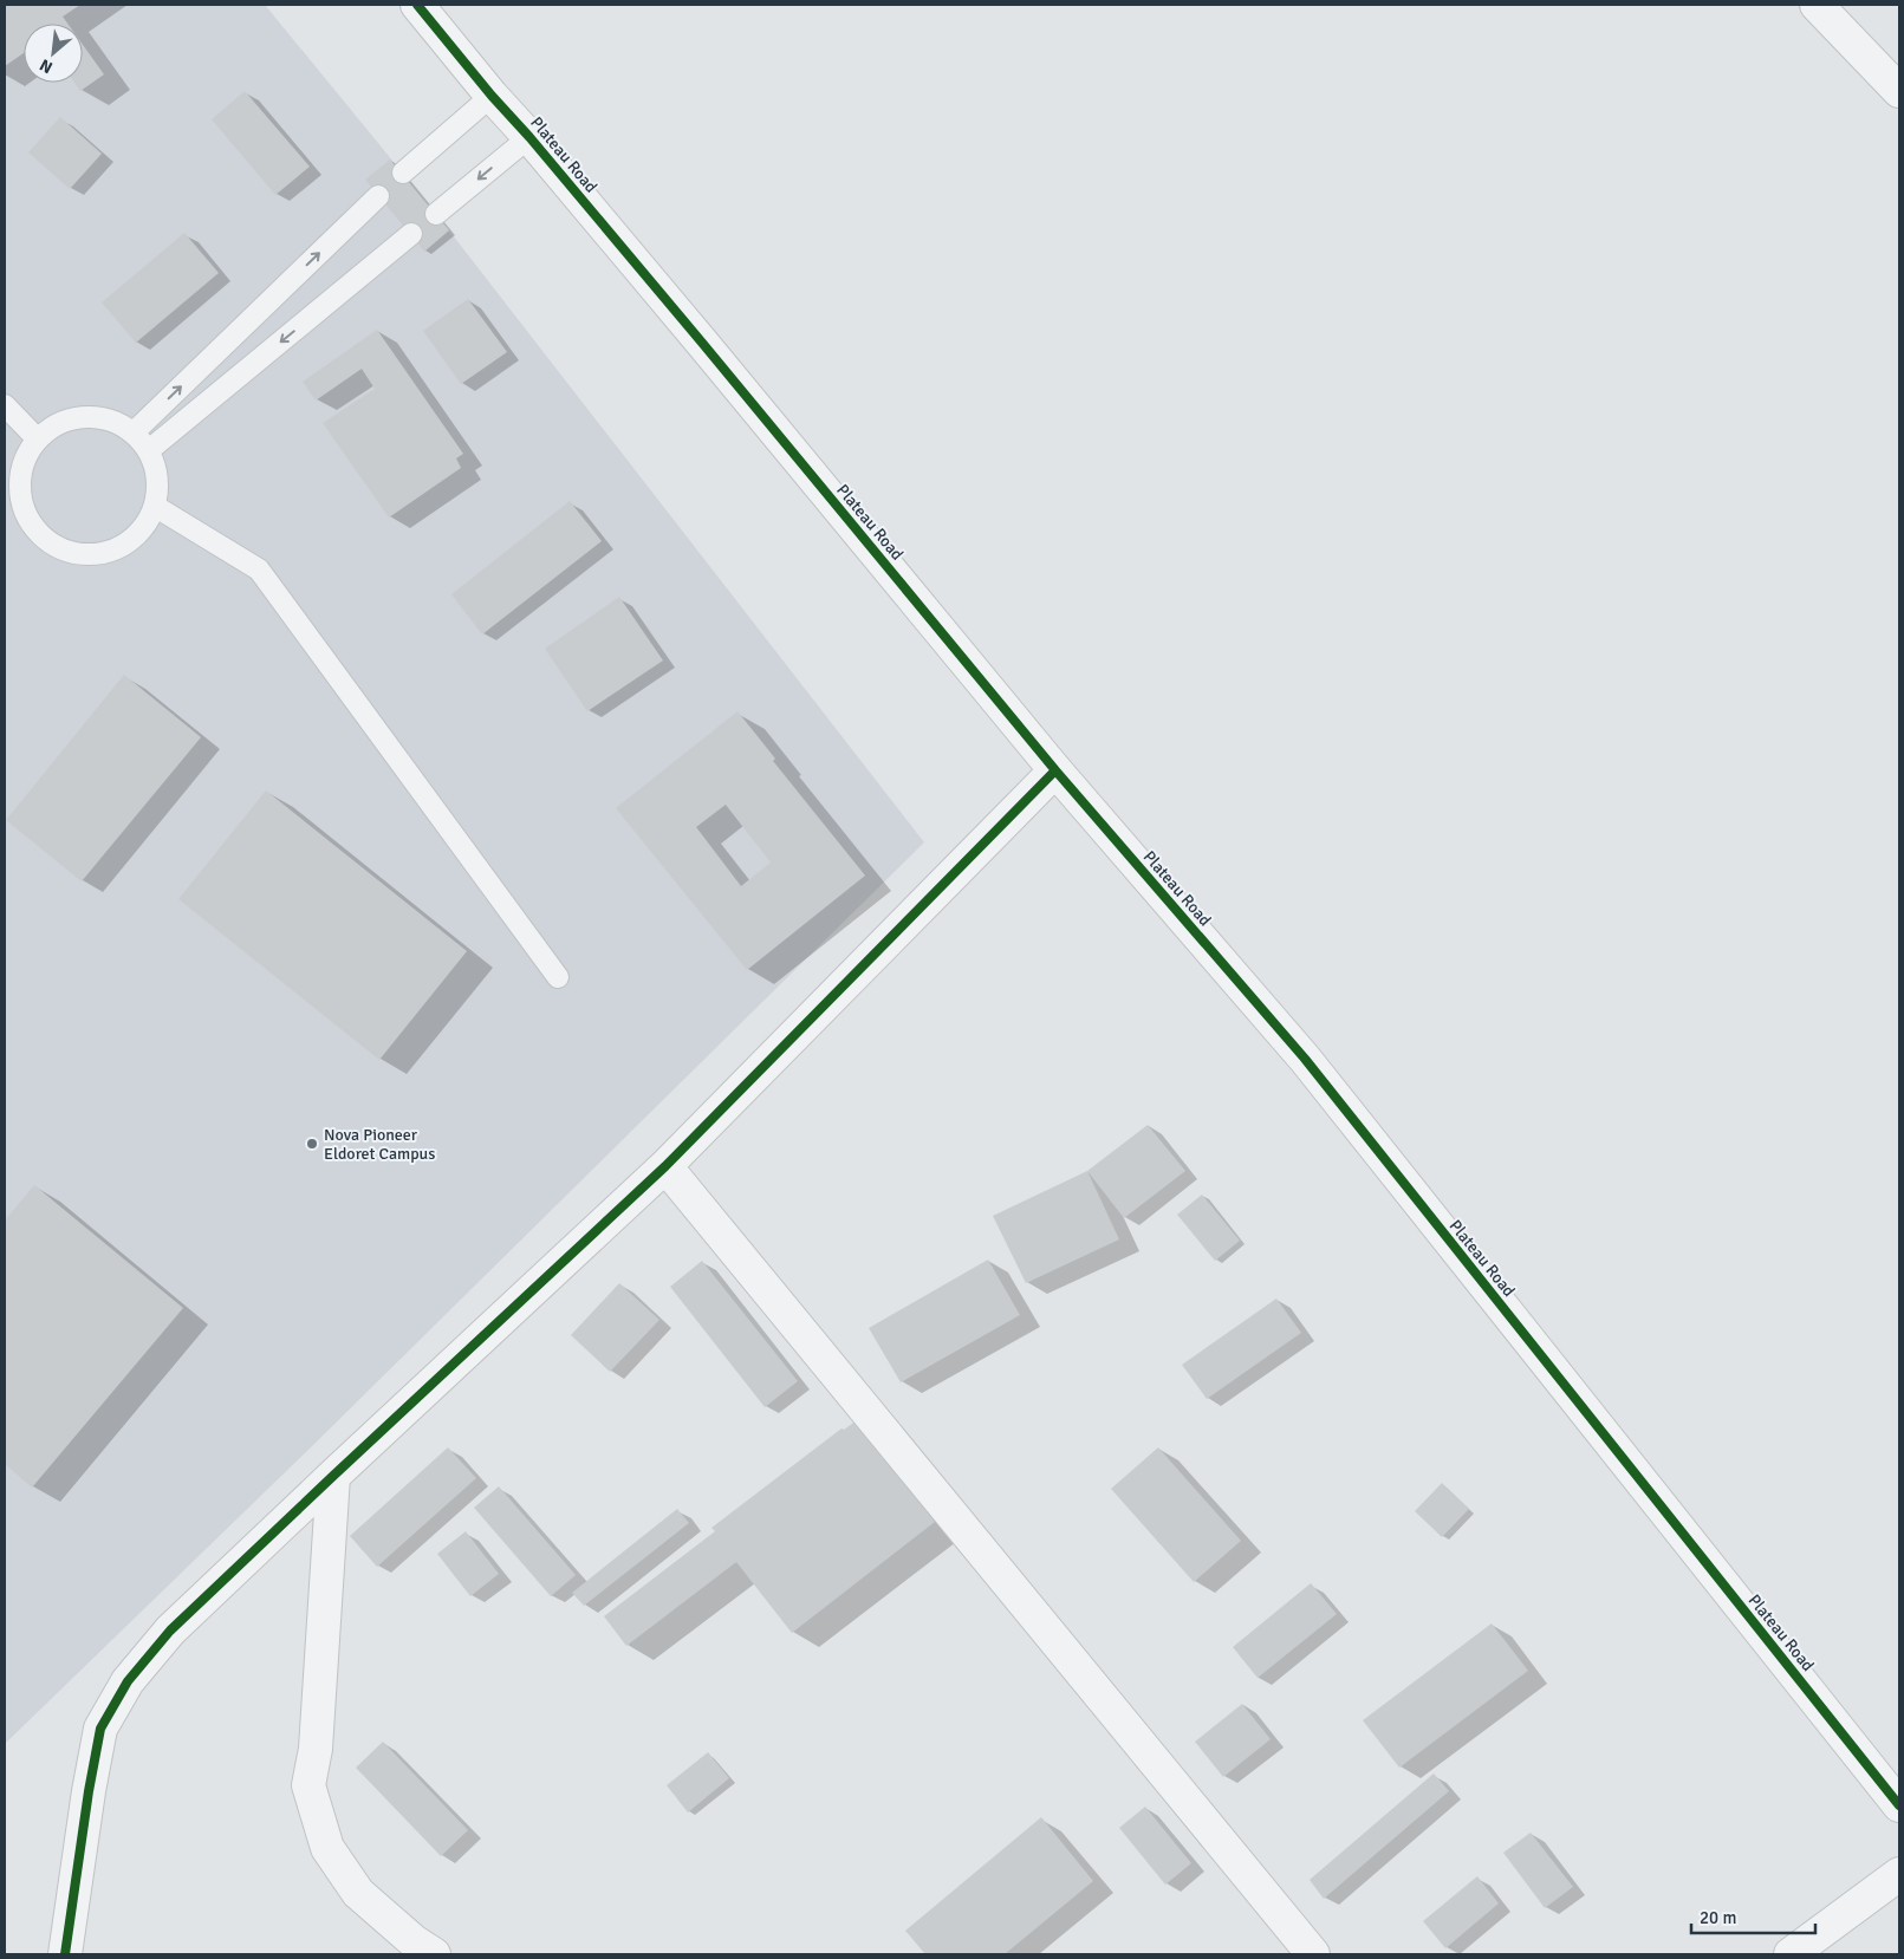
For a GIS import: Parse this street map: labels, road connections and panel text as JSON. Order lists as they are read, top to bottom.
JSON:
{
  "streets": {
    "street": ["Plateau Road"]
  },
  "places": ["Nova Pioneer Eldoret Campus"],
  "scale_bar": "20 m",
  "north": "bottom left"
}
